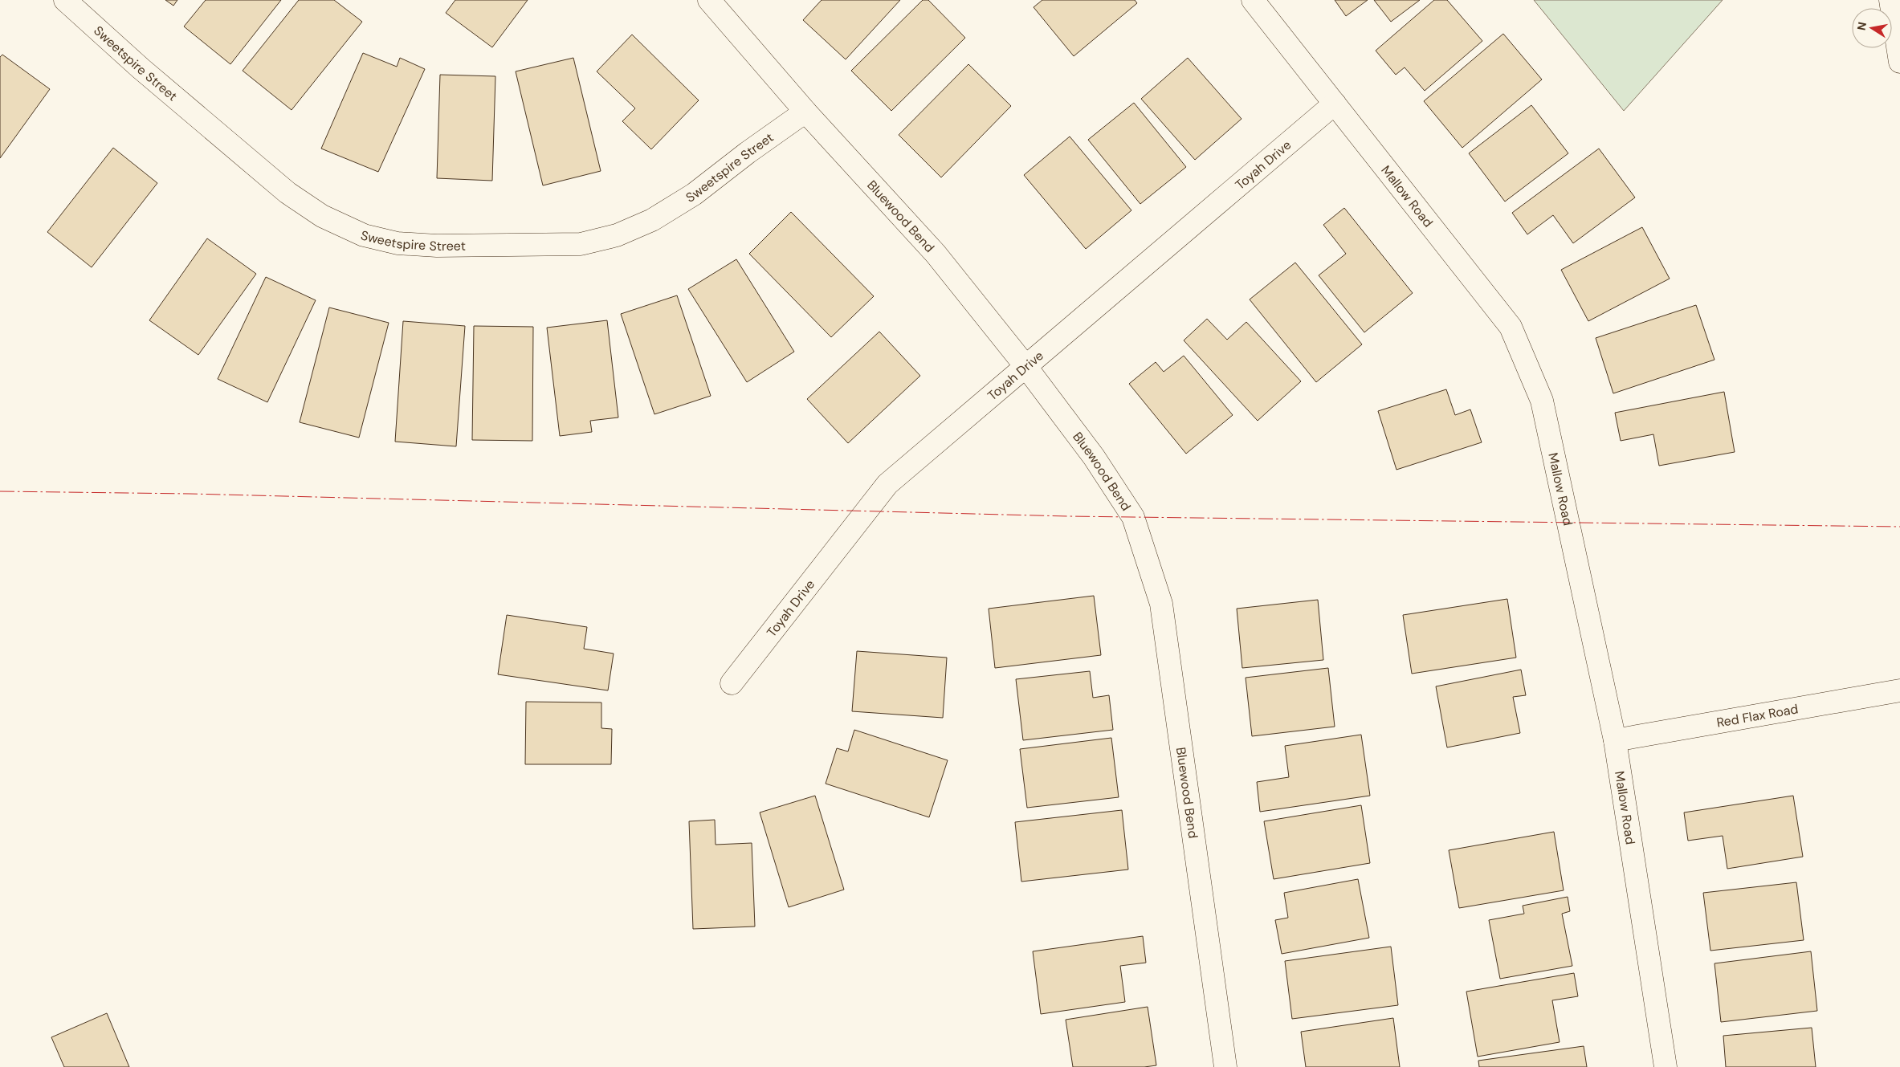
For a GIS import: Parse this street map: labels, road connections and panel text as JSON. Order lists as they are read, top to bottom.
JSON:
{
  "streets": {
    "street": [
      "Sweetspire Street",
      "Toyah Drive",
      "Mallow Road",
      "Bluewood Bend",
      "Red Flax Road"
    ]
  },
  "crossings": [
    ["Sweetspire Street", "Bluewood Bend"],
    ["Toyah Drive", "Mallow Road"],
    ["Toyah Drive", "Bluewood Bend"],
    ["Mallow Road", "Red Flax Road"]
  ],
  "north": "left"
}
